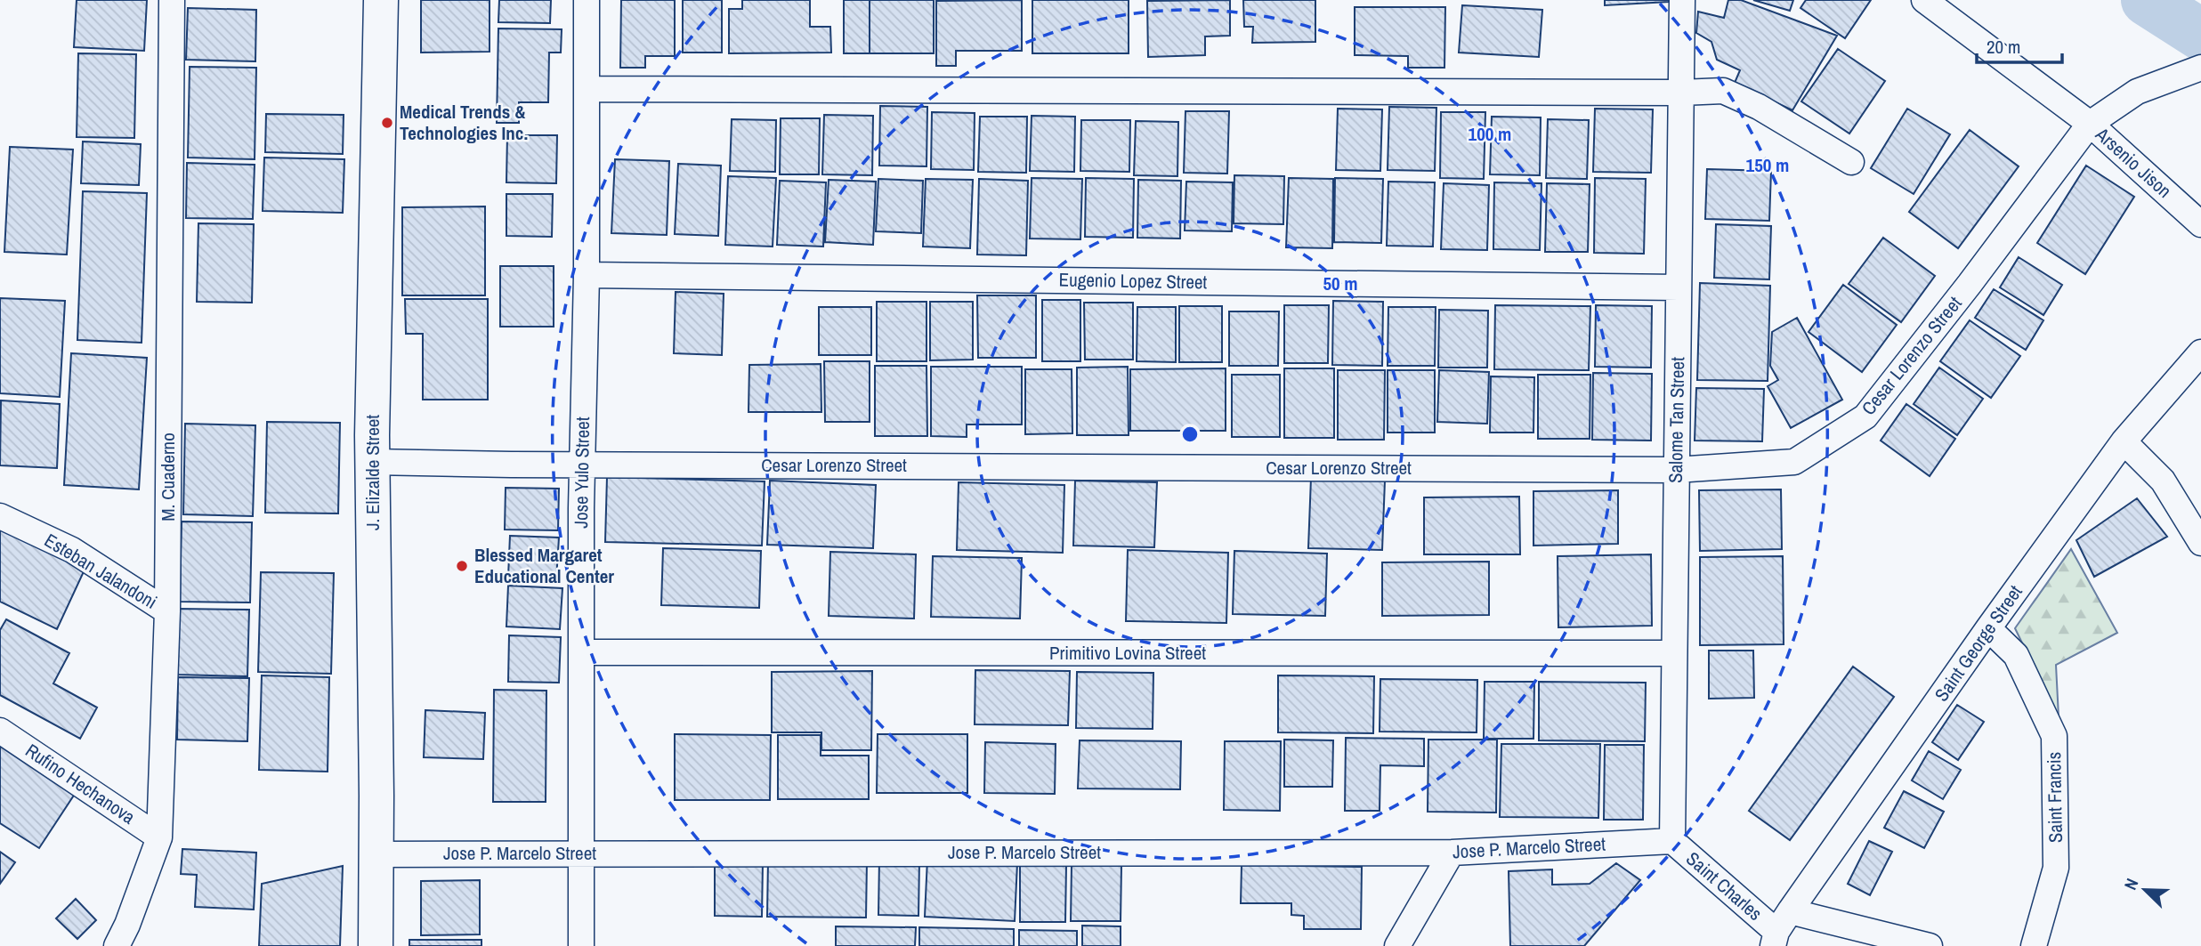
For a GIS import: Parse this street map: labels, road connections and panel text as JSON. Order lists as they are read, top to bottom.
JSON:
{
  "streets": {
    "street": [
      "Arsenio Jison",
      "Eugenio Lopez Street",
      "Cesar Lorenzo Street",
      "Salome Tan Street",
      "J. Elizalde Street",
      "Jose Yulo Street",
      "M. Cuaderno",
      "Esteban Jalandoni",
      "Saint George Street",
      "Primitivo Lovina Street",
      "Rufino Hechanova",
      "Saint Francis",
      "Jose P. Marcelo Street",
      "Saint Charles"
    ]
  },
  "crossings": [
    ["Arsenio Jison", "Cesar Lorenzo Street"],
    ["Eugenio Lopez Street", "Salome Tan Street"],
    ["Eugenio Lopez Street", "Jose Yulo Street"],
    ["Cesar Lorenzo Street", "Salome Tan Street"],
    ["Cesar Lorenzo Street", "J. Elizalde Street"],
    ["Cesar Lorenzo Street", "Jose Yulo Street"],
    ["Salome Tan Street", "Primitivo Lovina Street"],
    ["Salome Tan Street", "Jose P. Marcelo Street"],
    ["Salome Tan Street", "Saint Charles"],
    ["J. Elizalde Street", "Jose P. Marcelo Street"],
    ["Jose Yulo Street", "Primitivo Lovina Street"],
    ["Jose Yulo Street", "Jose P. Marcelo Street"],
    ["M. Cuaderno", "Esteban Jalandoni"],
    ["M. Cuaderno", "Rufino Hechanova"],
    ["Saint George Street", "Saint Francis"],
    ["Saint George Street", "Saint Charles"],
    ["Jose P. Marcelo Street", "Saint Charles"]
  ],
  "places": ["Medical Trends & Technologies Inc.", "Blessed Margaret Educational Center"],
  "scale_bar": "20 m",
  "north": "top left",
  "rings": ["100 m", "150 m", "50 m"]
}
